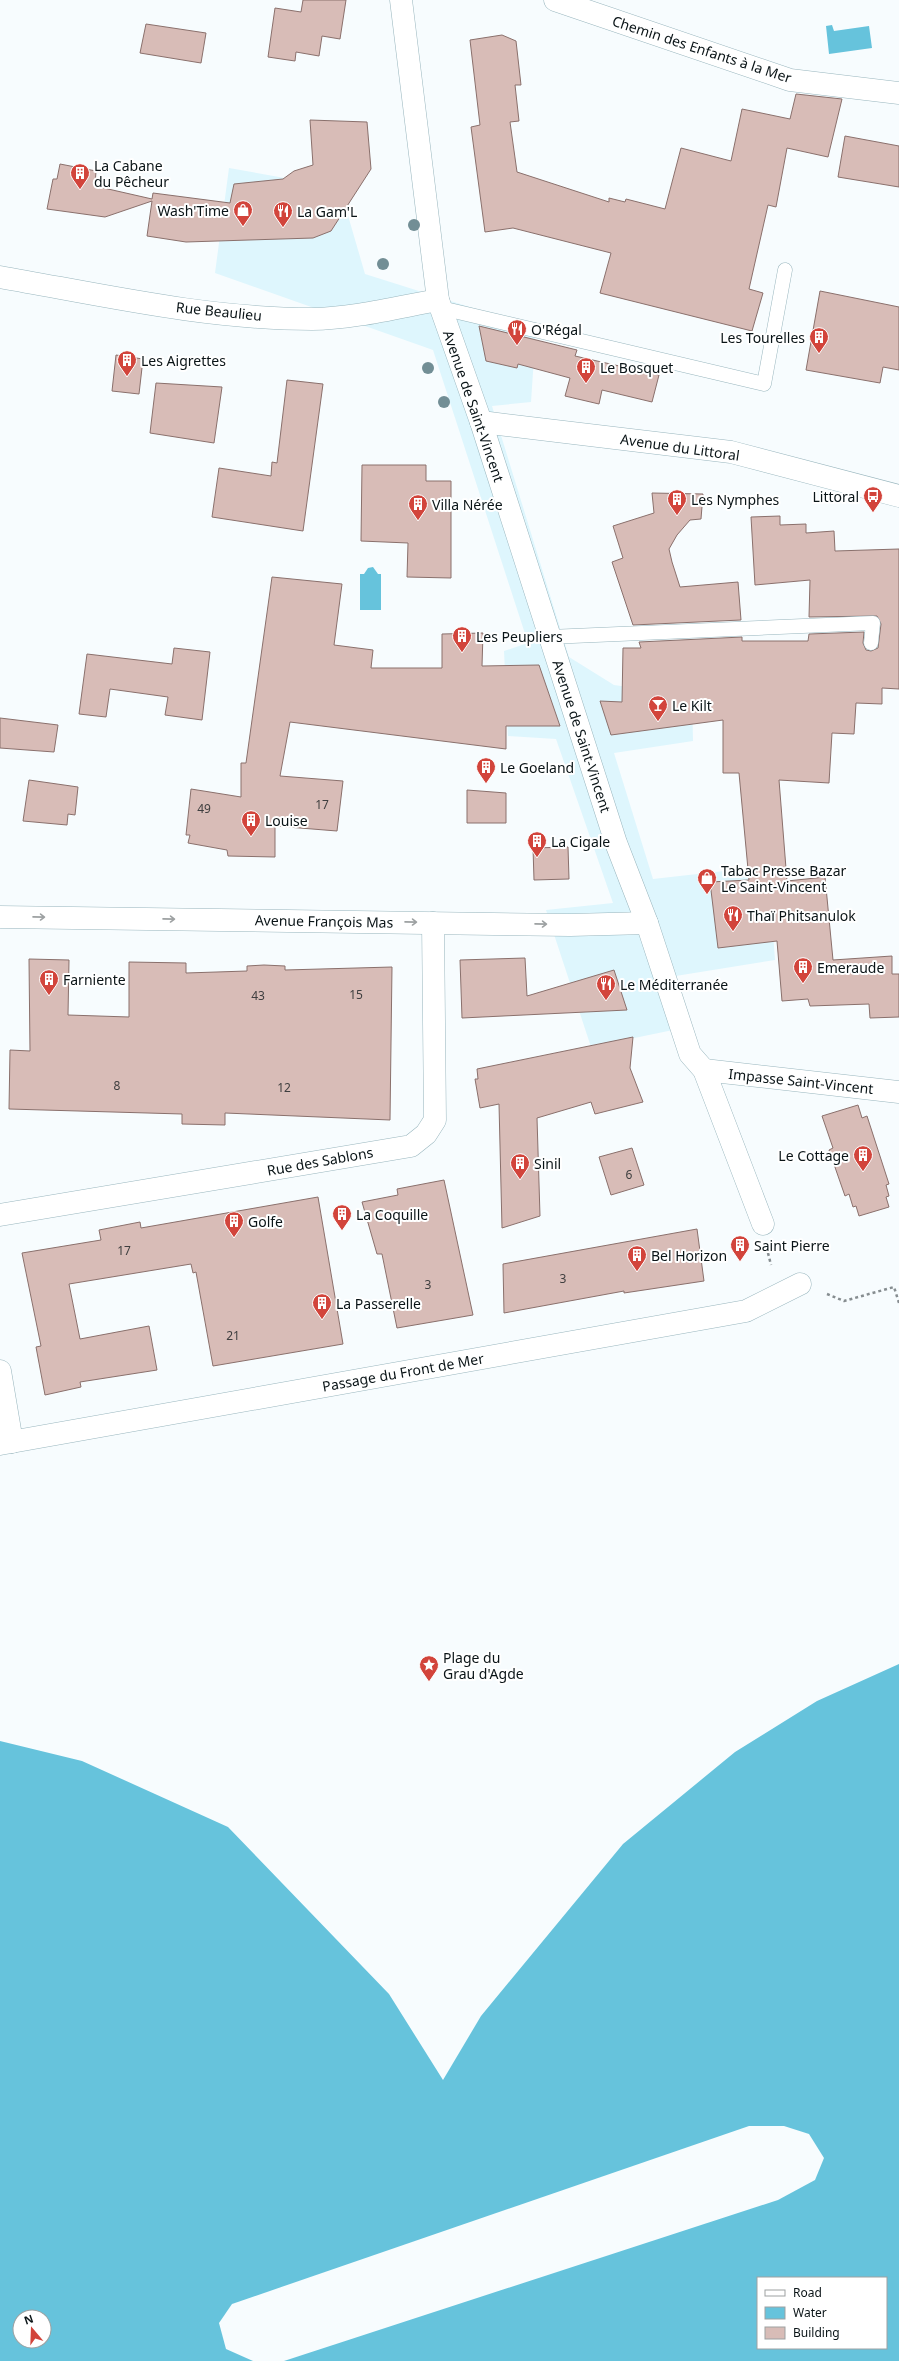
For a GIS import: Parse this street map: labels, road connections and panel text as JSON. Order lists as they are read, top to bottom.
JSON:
{
  "streets": {
    "street": [
      "Chemin des Enfants à la Mer",
      "Rue Beaulieu",
      "Avenue de Saint-Vincent",
      "Avenue du Littoral",
      "Avenue François Mas",
      "Impasse Saint-Vincent",
      "Rue des Sablons",
      "Passage du Front de Mer"
    ]
  },
  "crossings": [
    ["Rue Beaulieu", "Avenue de Saint-Vincent"],
    ["Avenue de Saint-Vincent", "Avenue du Littoral"],
    ["Avenue de Saint-Vincent", "Avenue François Mas"],
    ["Avenue de Saint-Vincent", "Impasse Saint-Vincent"],
    ["Avenue François Mas", "Rue des Sablons"]
  ],
  "one_way": ["Avenue François Mas"],
  "places": {
    "building": [
      "La Cabane du Pêcheur",
      "Les Tourelles",
      "Les Aigrettes",
      "Le Bosquet",
      "Les Nymphes",
      "Villa Nérée",
      "Les Peupliers",
      "Le Goeland",
      "Louise",
      "La Cigale",
      "Emeraude",
      "Farniente",
      "Le Cottage",
      "Sinil",
      "La Coquille",
      "Golfe",
      "Saint Pierre",
      "Bel Horizon",
      "La Passerelle"
    ],
    "shop": ["Wash'Time", "Tabac Presse Bazar Le Saint-Vincent"],
    "restaurant": [
      "La Gam'L",
      "O'Régal",
      "Thaï Phitsanulok",
      "Le Méditerranée"
    ],
    "bus stop": ["Littoral"],
    "bar": ["Le Kilt"],
    "place": ["Plage du Grau d'Agde"]
  },
  "house_numbers": [
    "17",
    "49",
    "15",
    "43",
    "8",
    "12",
    "6",
    "17",
    "3",
    "3",
    "21"
  ],
  "legend": ["Road", "Water", "Building"],
  "north": "top"
}
